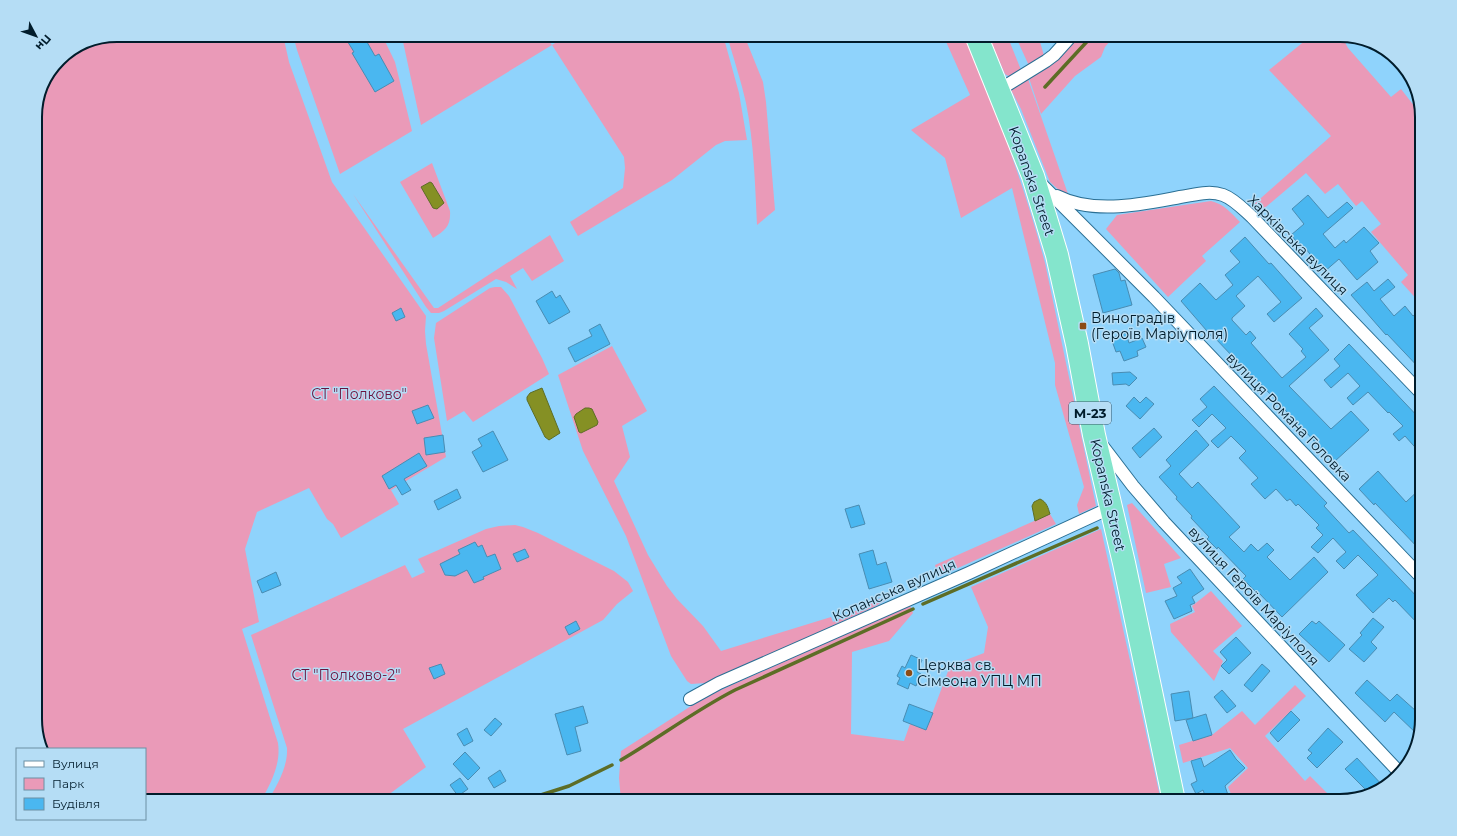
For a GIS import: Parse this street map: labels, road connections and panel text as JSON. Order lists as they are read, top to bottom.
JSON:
{
  "streets": {
    "highway": ["Kopanska Street", "М-23"],
    "street": [
      "Харківська вулиця",
      "вулиця Романа Головка",
      "Копанська вулиця",
      "вулиця Героїв Маріуполя"
    ]
  },
  "crossings": [
    ["Kopanska Street", "вулиця Романа Головка"],
    ["Kopanska Street", "Копанська вулиця"],
    ["Kopanska Street", "вулиця Героїв Маріуполя"],
    ["Харківська вулиця", "вулиця Романа Головка"]
  ],
  "parks": ["СТ \"Полково\"", "СТ \"Полково-2\""],
  "places": {
    "transit": ["Виноградів (Героїв Маріуполя)"],
    "other": ["Церква св. Сімеона УПЦ МП"]
  },
  "legend": ["Вулиця", "Парк", "Будівля"],
  "north": "bottom right"
}
